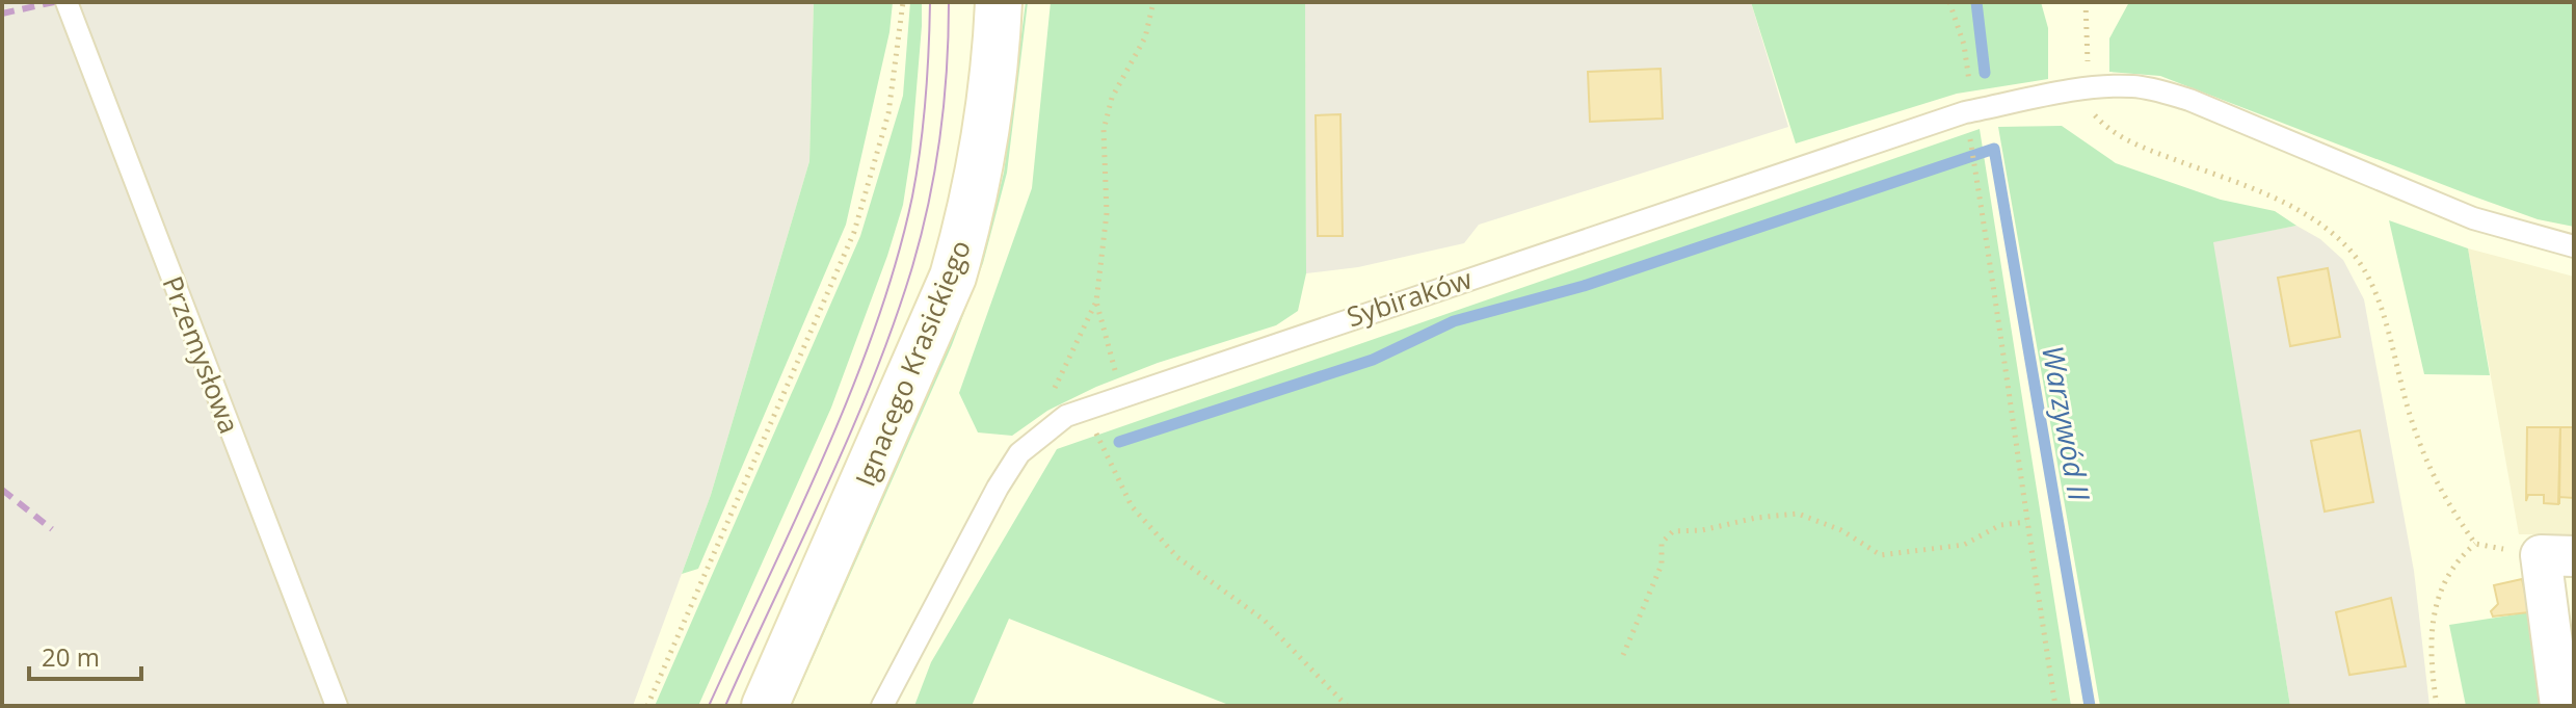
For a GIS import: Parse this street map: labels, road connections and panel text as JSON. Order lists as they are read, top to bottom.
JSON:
{
  "streets": {
    "street": ["Ignacego Krasickiego"],
    "lane": ["Sybiraków", "Przemysłowa"]
  },
  "water": ["Warzywód II"],
  "scale_bar": "20 m"
}
